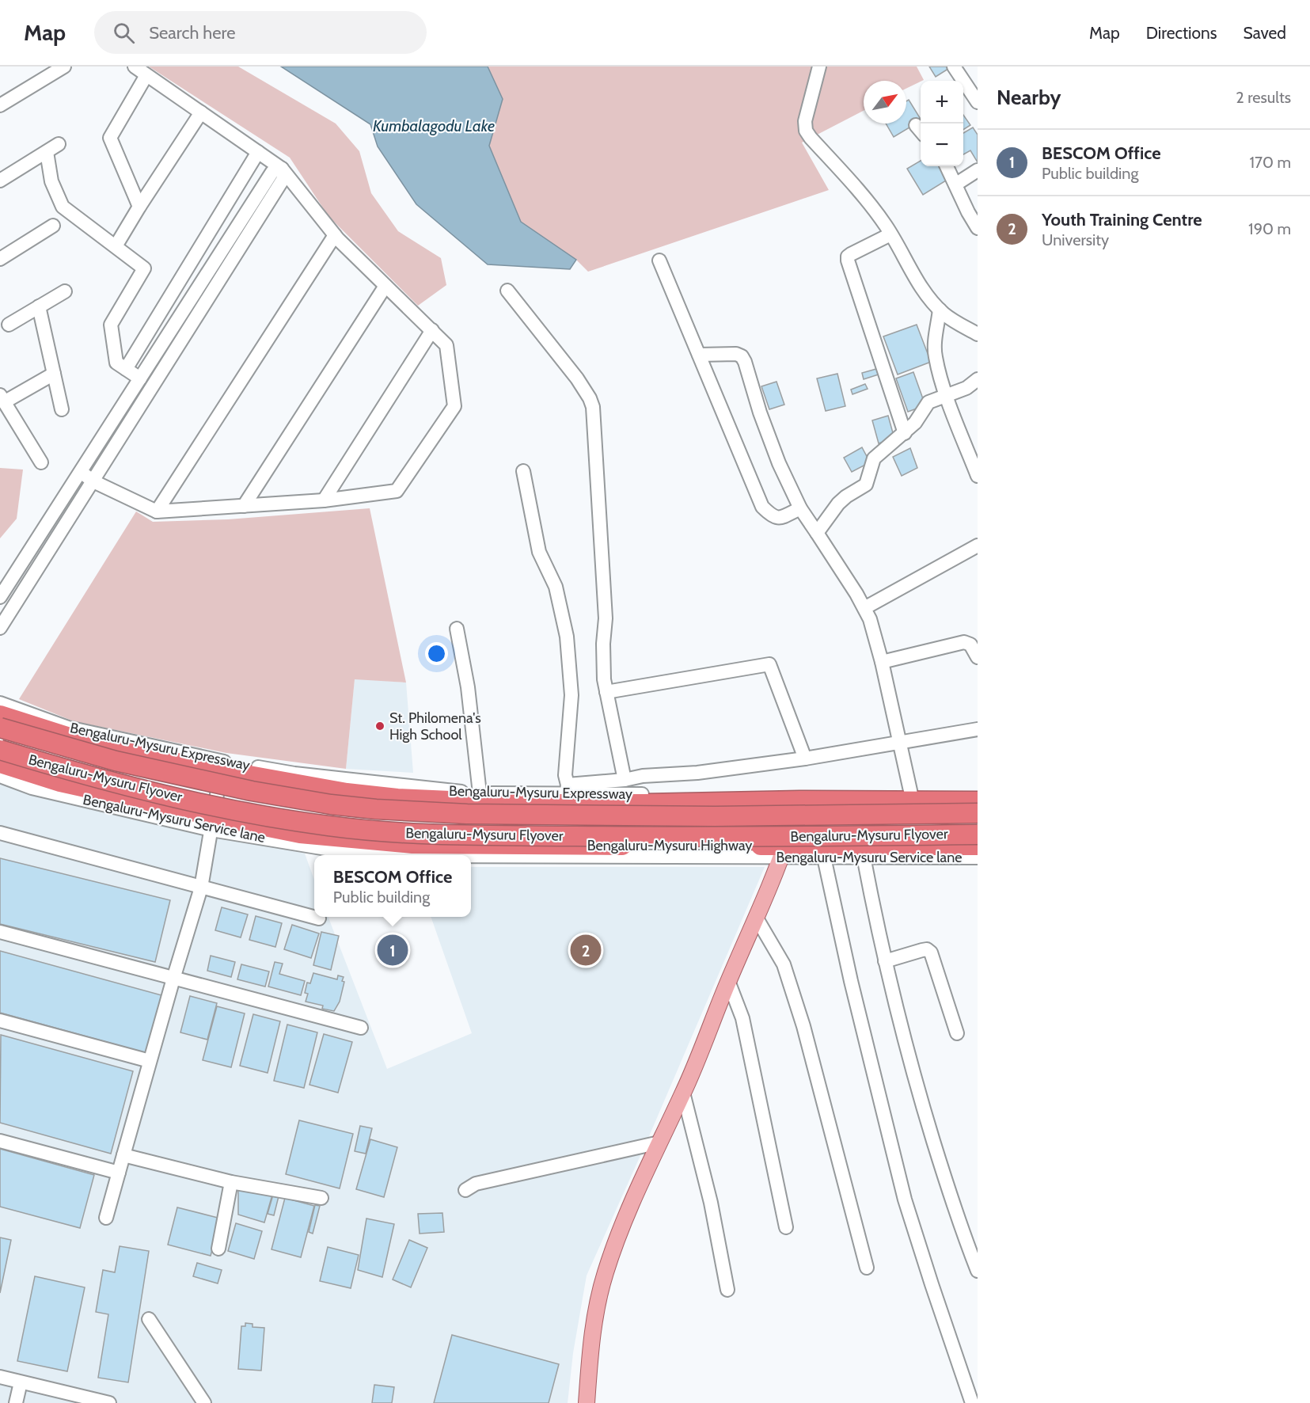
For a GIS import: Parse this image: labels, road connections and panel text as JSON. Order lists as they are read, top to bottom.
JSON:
{
  "streets": {
    "highway": ["Bengaluru-Mysuru Expressway", "Bengaluru-Mysuru Flyover", "Bengaluru-Mysuru Highway"],
    "street": ["Bengaluru-Mysuru Service lane"]
  },
  "crossings": [
    ["Bengaluru-Mysuru Service lane", "Bengaluru-Mysuru Highway"]
  ],
  "water": ["Kumbalagodu Lake"],
  "places": ["St. Philomena's High School"],
  "north": "top right",
  "page": {
    "header": "Map",
    "search": "Search here",
    "nav": ["Map", "Directions", "Saved"],
    "heading": ["Nearby", "2 results"],
    "map_buttons": ["+", "−"],
    "list": [
      {
        "mark": "1",
        "name": "BESCOM Office",
        "note": "Public building",
        "value": "170 m"
      },
      {
        "mark": "2",
        "name": "Youth Training Centre",
        "note": "University",
        "value": "190 m"
      }
    ],
    "popup": ["BESCOM Office", "Public building"],
    "pins": ["1", "2"]
  }
}
